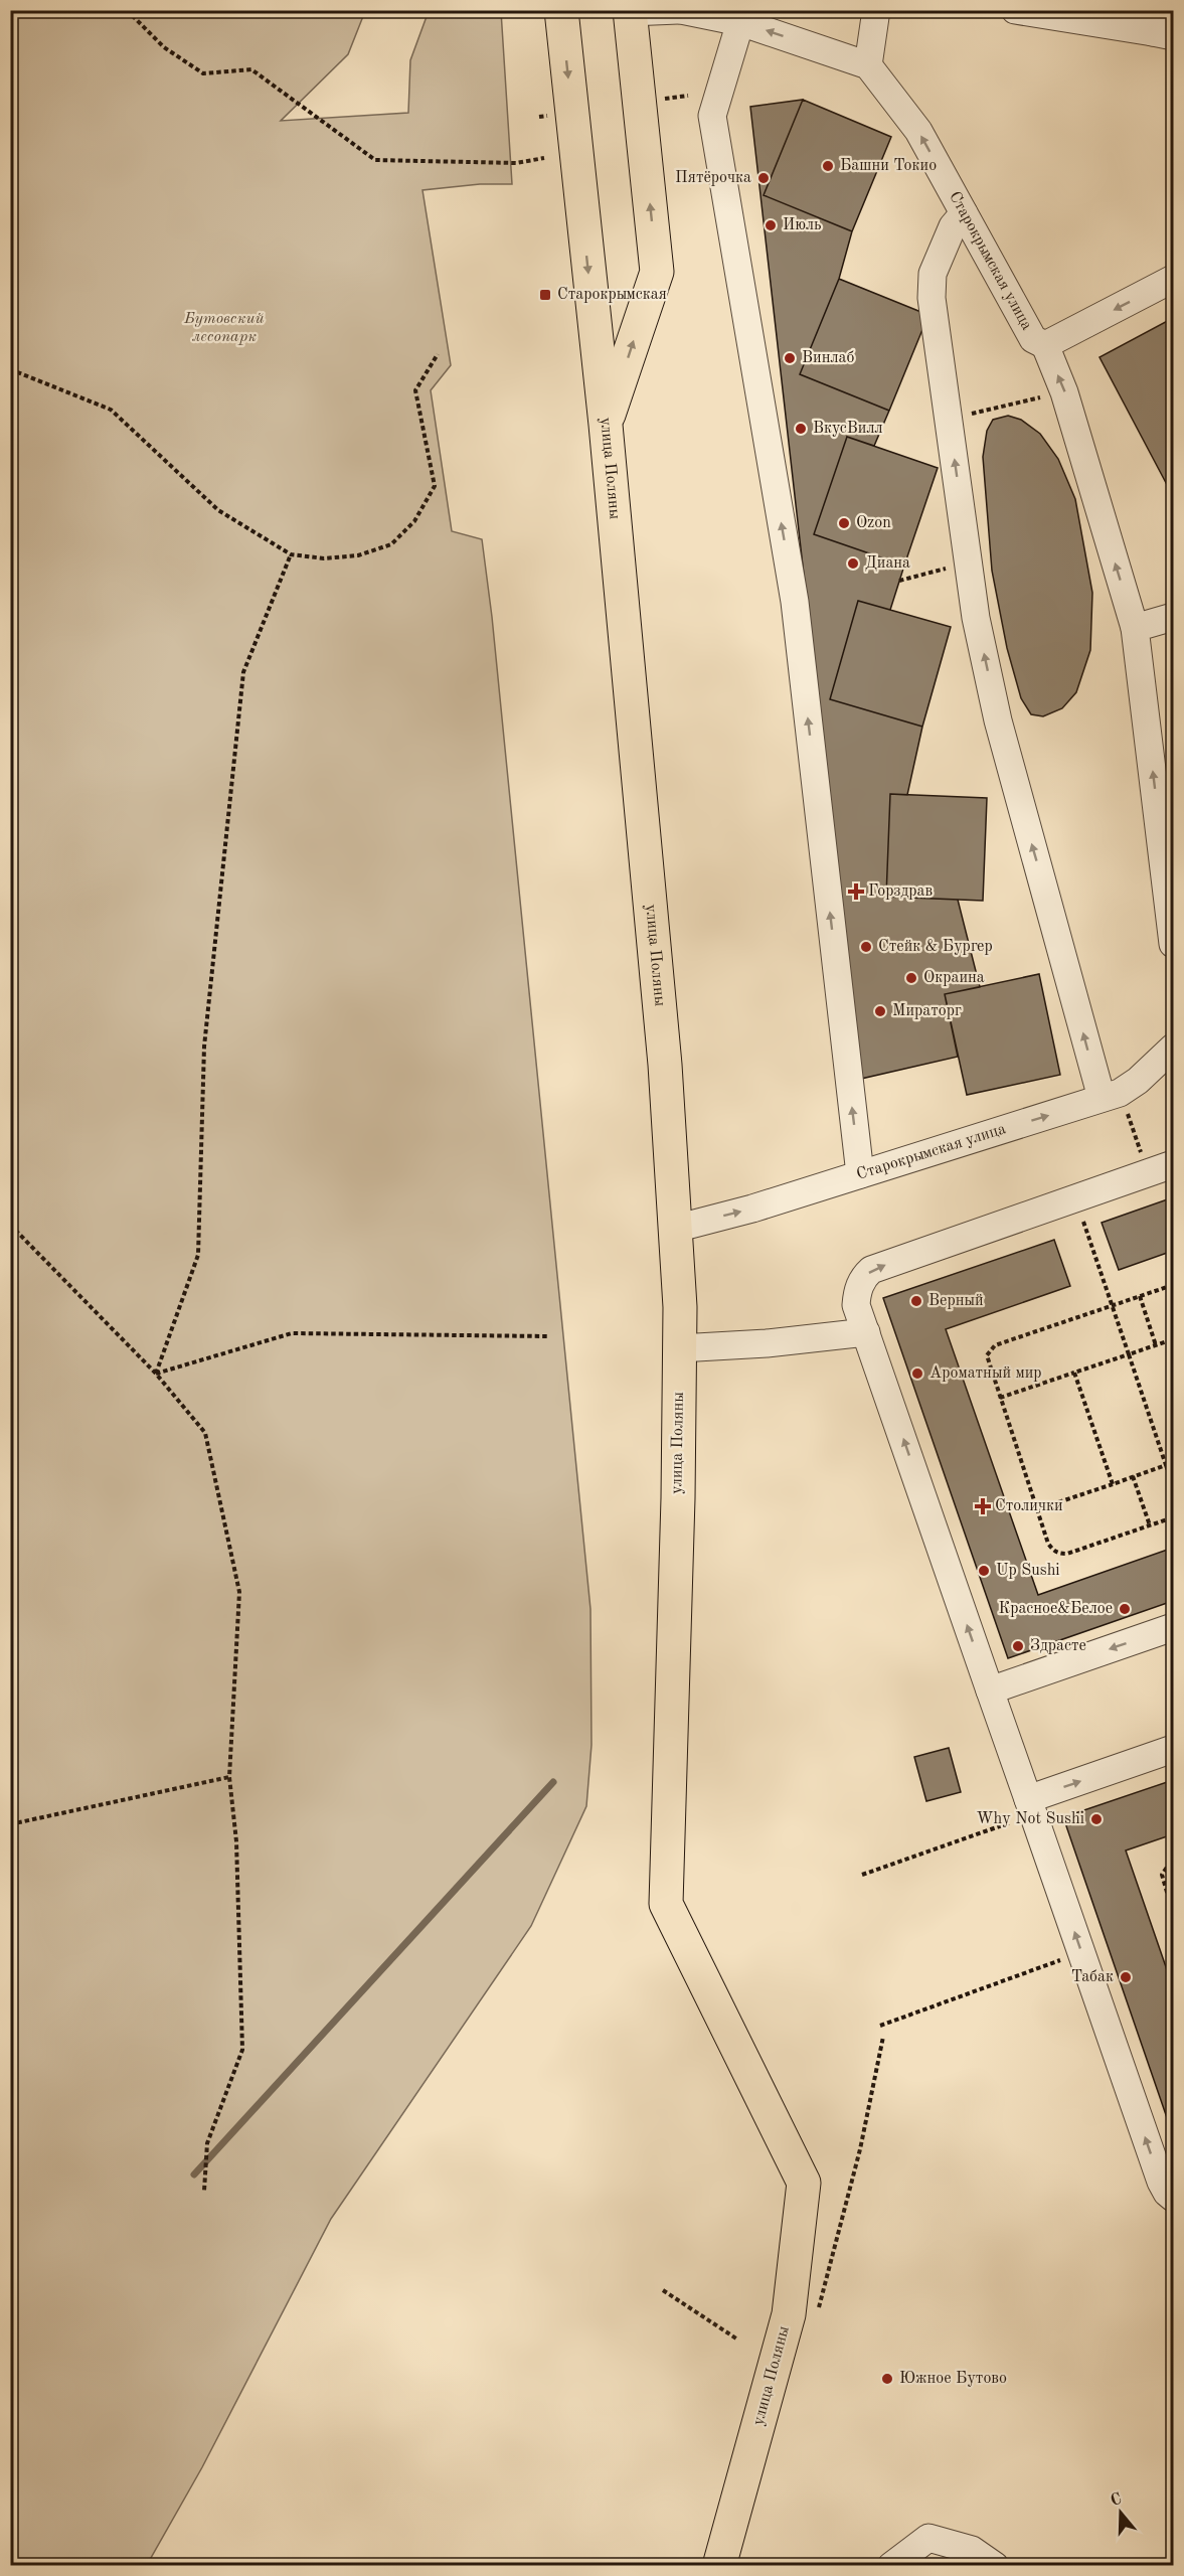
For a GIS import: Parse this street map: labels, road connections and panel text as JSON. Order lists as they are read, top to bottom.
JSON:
{
  "streets": {
    "main road": ["улица Поляны"],
    "street": ["Старокрымская улица"]
  },
  "crossings": [
    ["Старокрымская улица", "улица Поляны"]
  ],
  "parks": ["Бутовский лесопарк"],
  "places": {
    "other": [
      "Башни Токио",
      "Пятёрочка",
      "Июль",
      "Винлаб",
      "ВкусВилл",
      "Ozon",
      "Диана",
      "Стейк & Бургер",
      "Окраина",
      "Мираторг",
      "Верный",
      "Ароматный мир",
      "Up Sushi",
      "Красное&Белое",
      "Здрасте",
      "Why Not Sushi",
      "Табак",
      "Южное Бутово"
    ],
    "transit": ["Старокрымская"],
    "health": ["Горздрав", "Столички"]
  },
  "north": "top"
}
